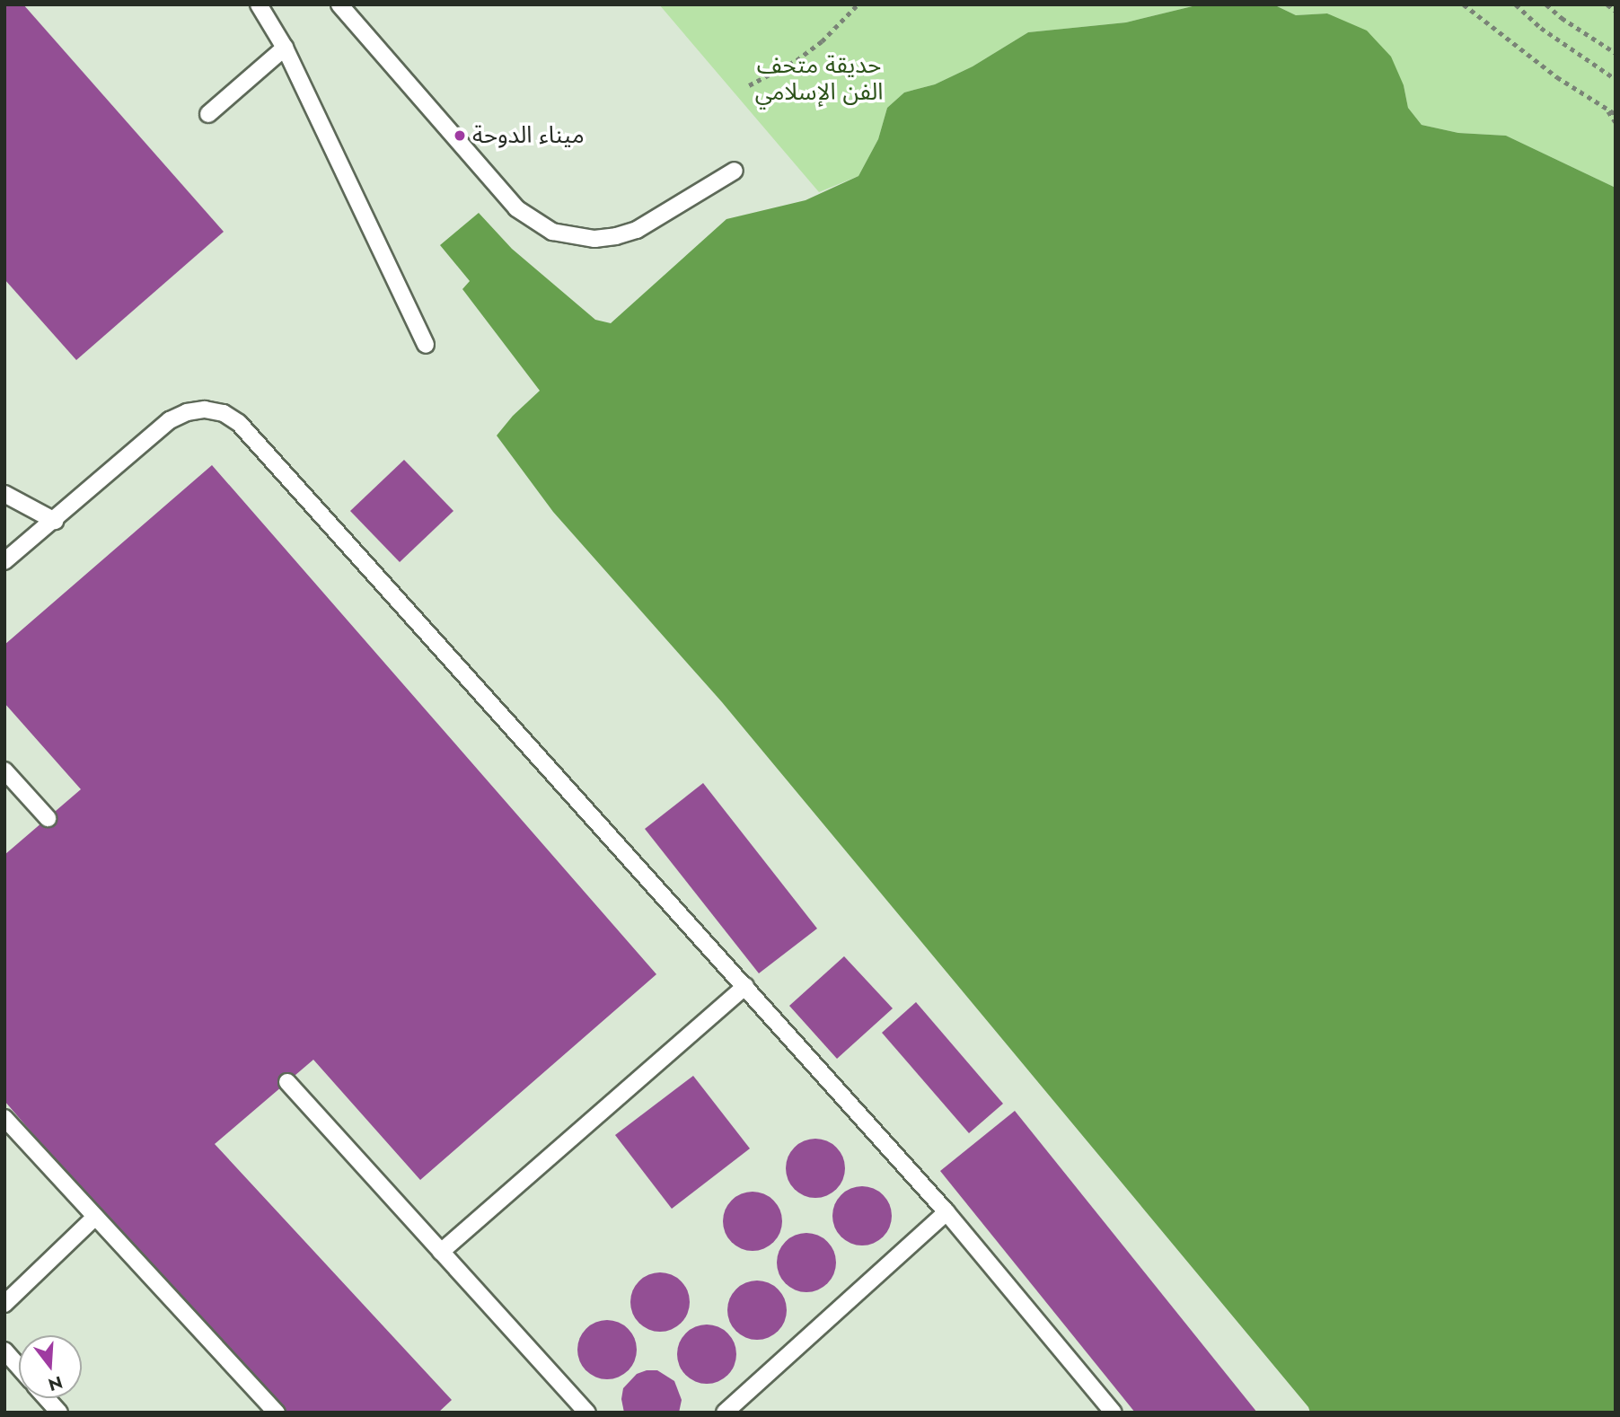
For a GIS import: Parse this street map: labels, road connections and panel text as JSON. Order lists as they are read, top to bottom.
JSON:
{
  "parks": ["حديقة متحف الفن الإسلامي"],
  "places": ["ميناء الدوحة"],
  "north": "bottom"
}
